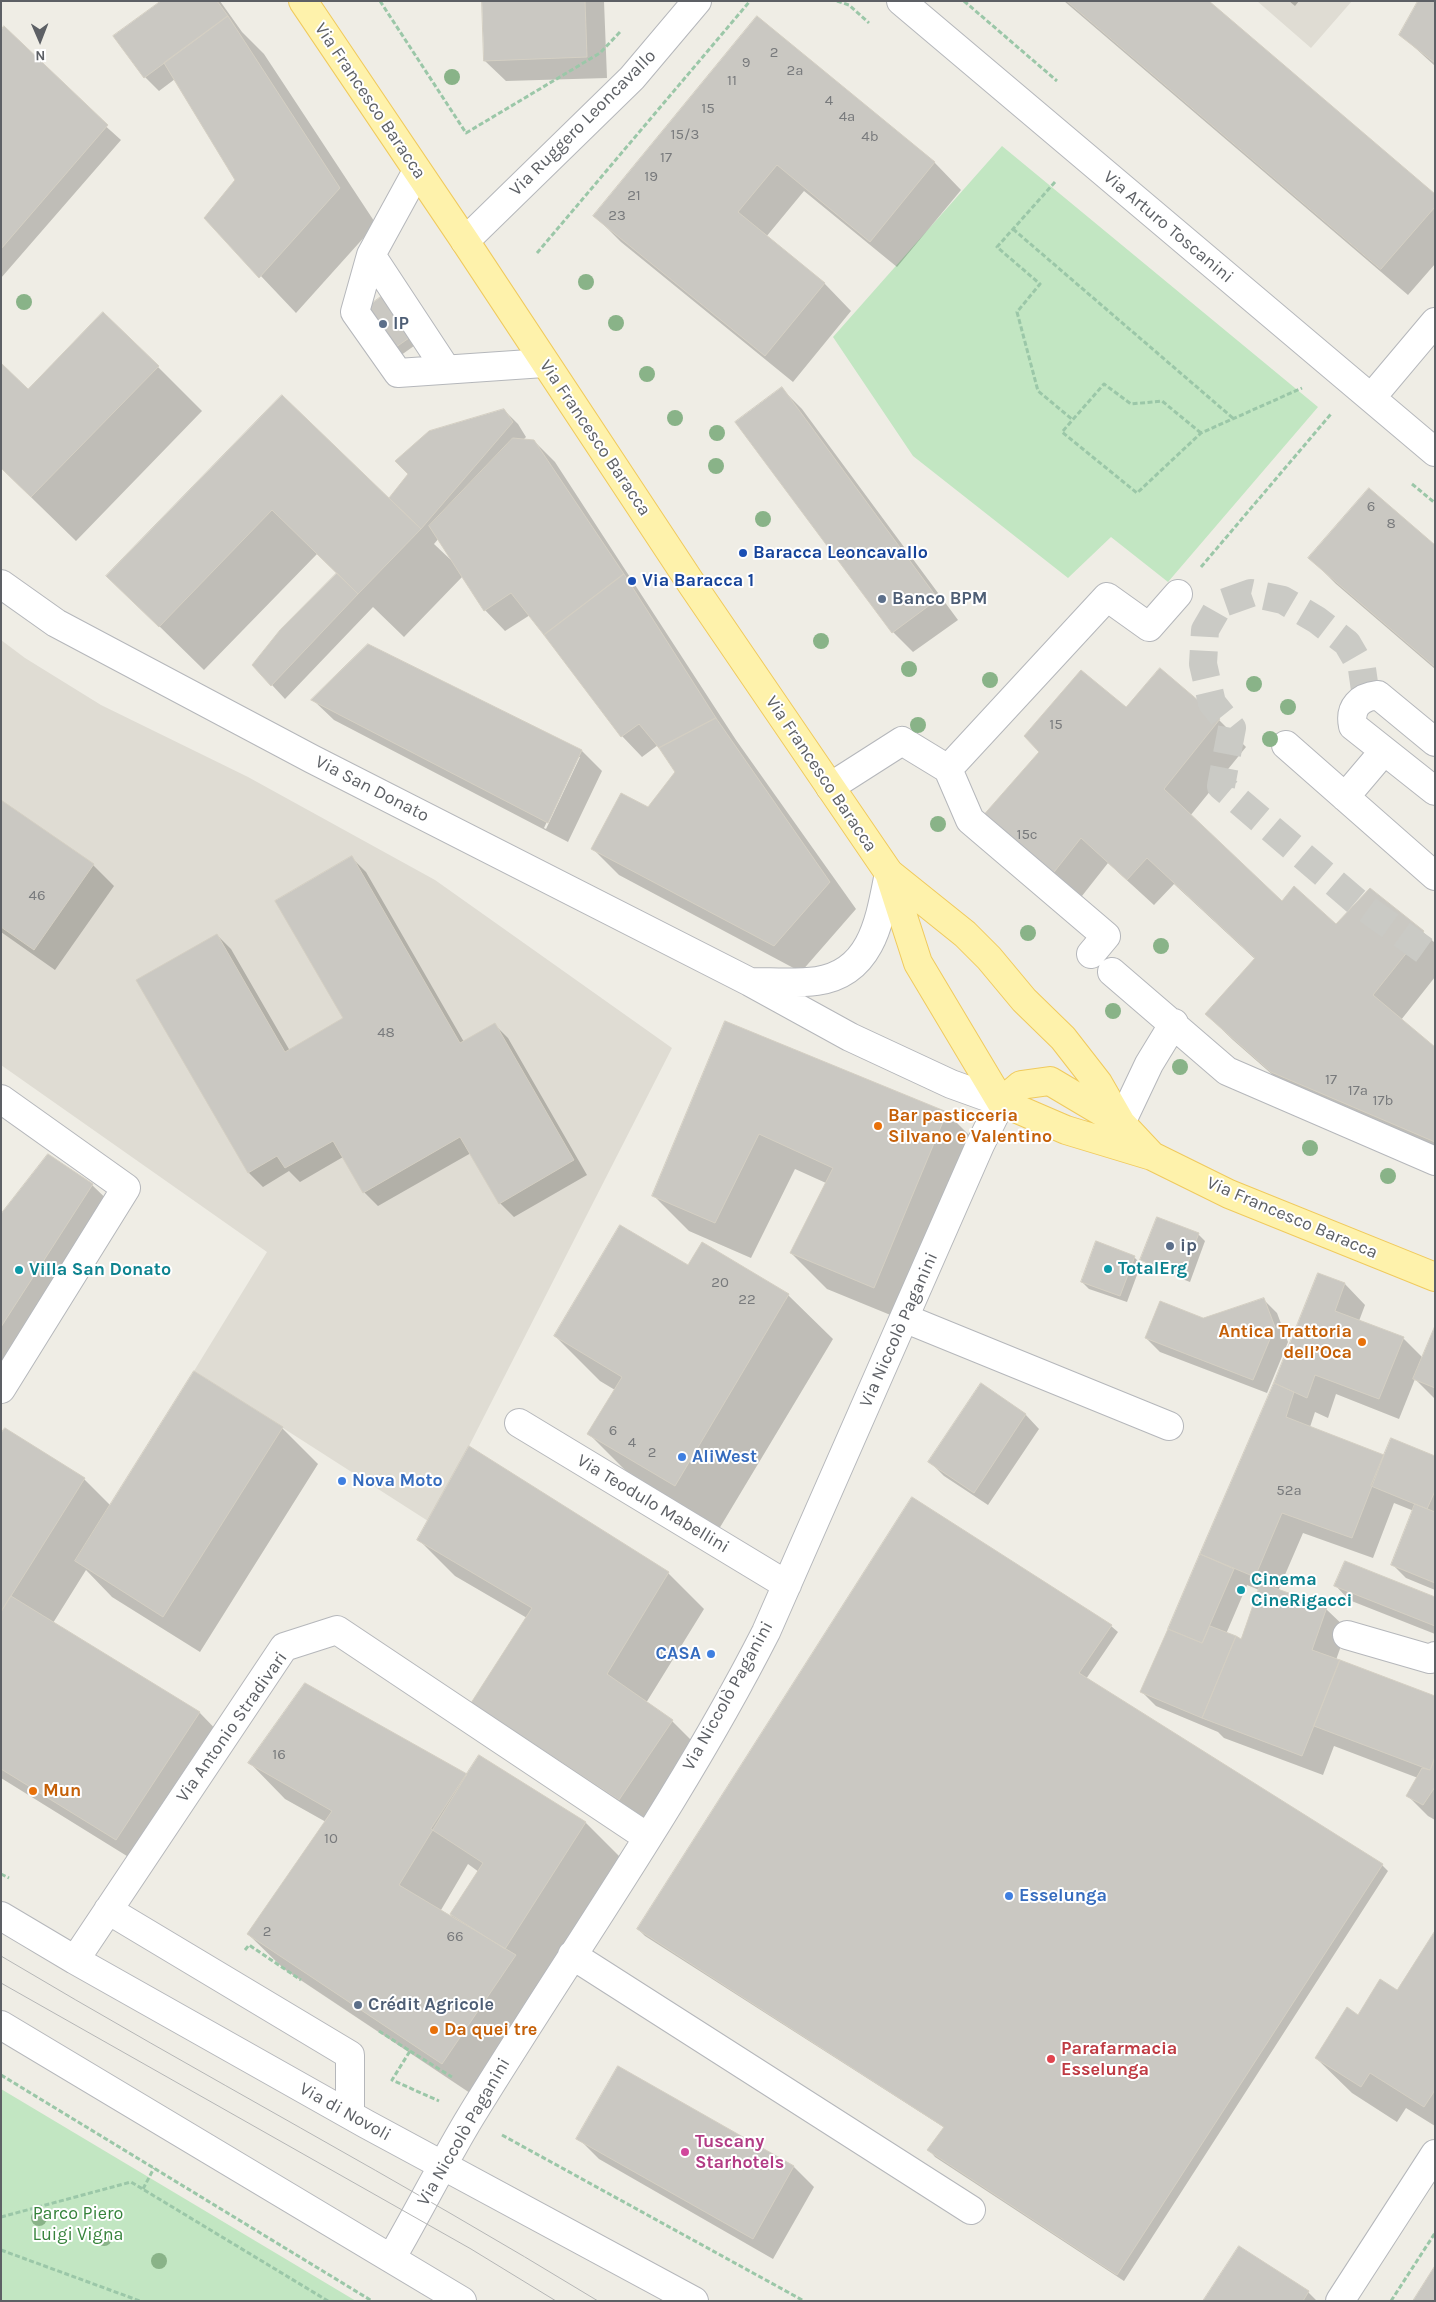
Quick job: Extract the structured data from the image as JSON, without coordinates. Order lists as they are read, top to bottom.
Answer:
{
  "streets": {
    "main road": ["Via Francesco Baracca"],
    "street": [
      "Via Ruggero Leoncavallo",
      "Via Arturo Toscanini",
      "Via San Donato",
      "Via Niccolò Paganini",
      "Via Teodulo Mabellini",
      "Via Antonio Stradivari",
      "Via di Novoli"
    ]
  },
  "crossings": [
    ["Via Francesco Baracca", "Via Ruggero Leoncavallo"],
    ["Via Francesco Baracca", "Via San Donato"],
    ["Via Francesco Baracca", "Via Niccolò Paganini"],
    ["Via Niccolò Paganini", "Via Teodulo Mabellini"],
    ["Via Niccolò Paganini", "Via Antonio Stradivari"],
    ["Via Niccolò Paganini", "Via di Novoli"],
    ["Via Antonio Stradivari", "Via di Novoli"]
  ],
  "parks": ["Parco Piero Luigi Vigna"],
  "places": [
    "IP",
    "Baracca Leoncavallo",
    "Via Baracca 1",
    "Banco BPM",
    "Bar pasticceria Silvano e Valentino",
    "ip",
    "TotalErg",
    "Villa San Donato",
    "Antica Trattoria dell’Oca",
    "AliWest",
    "Nova Moto",
    "Cinema CineRigacci",
    "CASA",
    "Mun",
    "Esselunga",
    "Crédit Agricole",
    "Da quei tre",
    "Parafarmacia Esselunga",
    "Tuscany Starhotels"
  ],
  "house_numbers": [
    "2",
    "9",
    "2a",
    "11",
    "4",
    "15",
    "4a",
    "15/3",
    "4b",
    "17",
    "19",
    "21",
    "23",
    "6",
    "8",
    "15",
    "15c",
    "46",
    "48",
    "17",
    "17a",
    "17b",
    "20",
    "22",
    "6",
    "4",
    "2",
    "52a",
    "16",
    "10",
    "2",
    "66"
  ],
  "north": "bottom"
}
